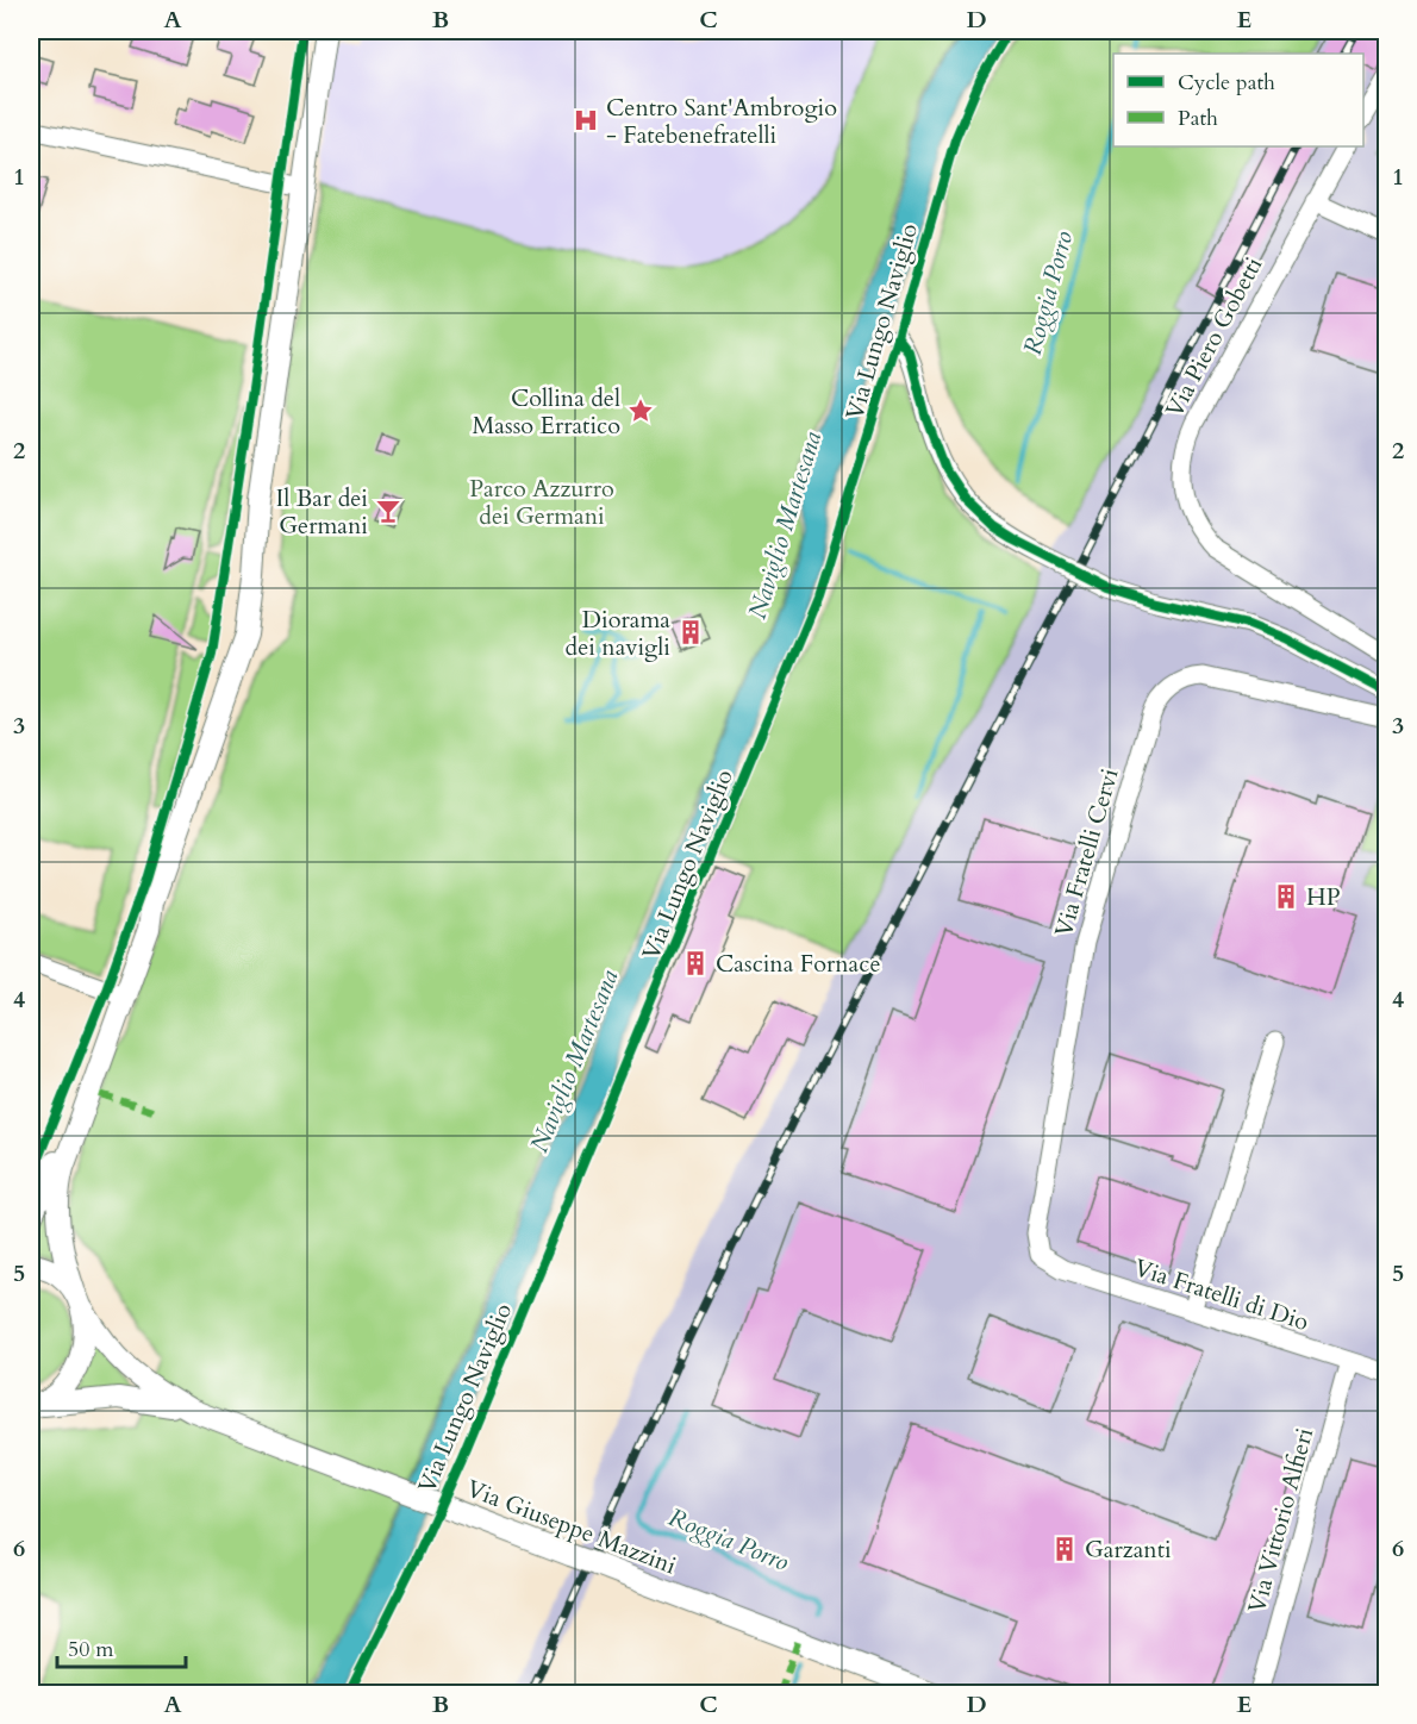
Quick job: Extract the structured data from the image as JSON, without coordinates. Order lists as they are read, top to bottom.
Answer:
{
  "streets": {
    "street": [
      "Via Piero Gobetti",
      "Via Fratelli Cervi",
      "Via Fratelli di Dio",
      "Via Vittorio Alfieri",
      "Via Giuseppe Mazzini"
    ],
    "cycle path": ["Via Lungo Naviglio"]
  },
  "crossings": [
    ["Via Fratelli Cervi", "Via Fratelli di Dio"],
    ["Via Fratelli di Dio", "Via Vittorio Alfieri"]
  ],
  "water": ["Roggia Porro", "Naviglio Martesana"],
  "parks": ["Parco Azzurro dei Germani"],
  "places": {
    "hospital": ["Centro Sant'Ambrogio - Fatebenefratelli"],
    "place": ["Collina del Masso Erratico"],
    "bar": ["Il Bar dei Germani"],
    "building": [
      "Diorama dei navigli",
      "HP",
      "Cascina Fornace",
      "Garzanti"
    ]
  },
  "legend": ["Cycle path", "Path"],
  "scale_bar": "50 m",
  "grid": {
    "columns": [
      "A",
      "B",
      "C",
      "D",
      "E"
    ],
    "rows": [
      "1",
      "2",
      "3",
      "4",
      "5",
      "6"
    ]
  }
}
